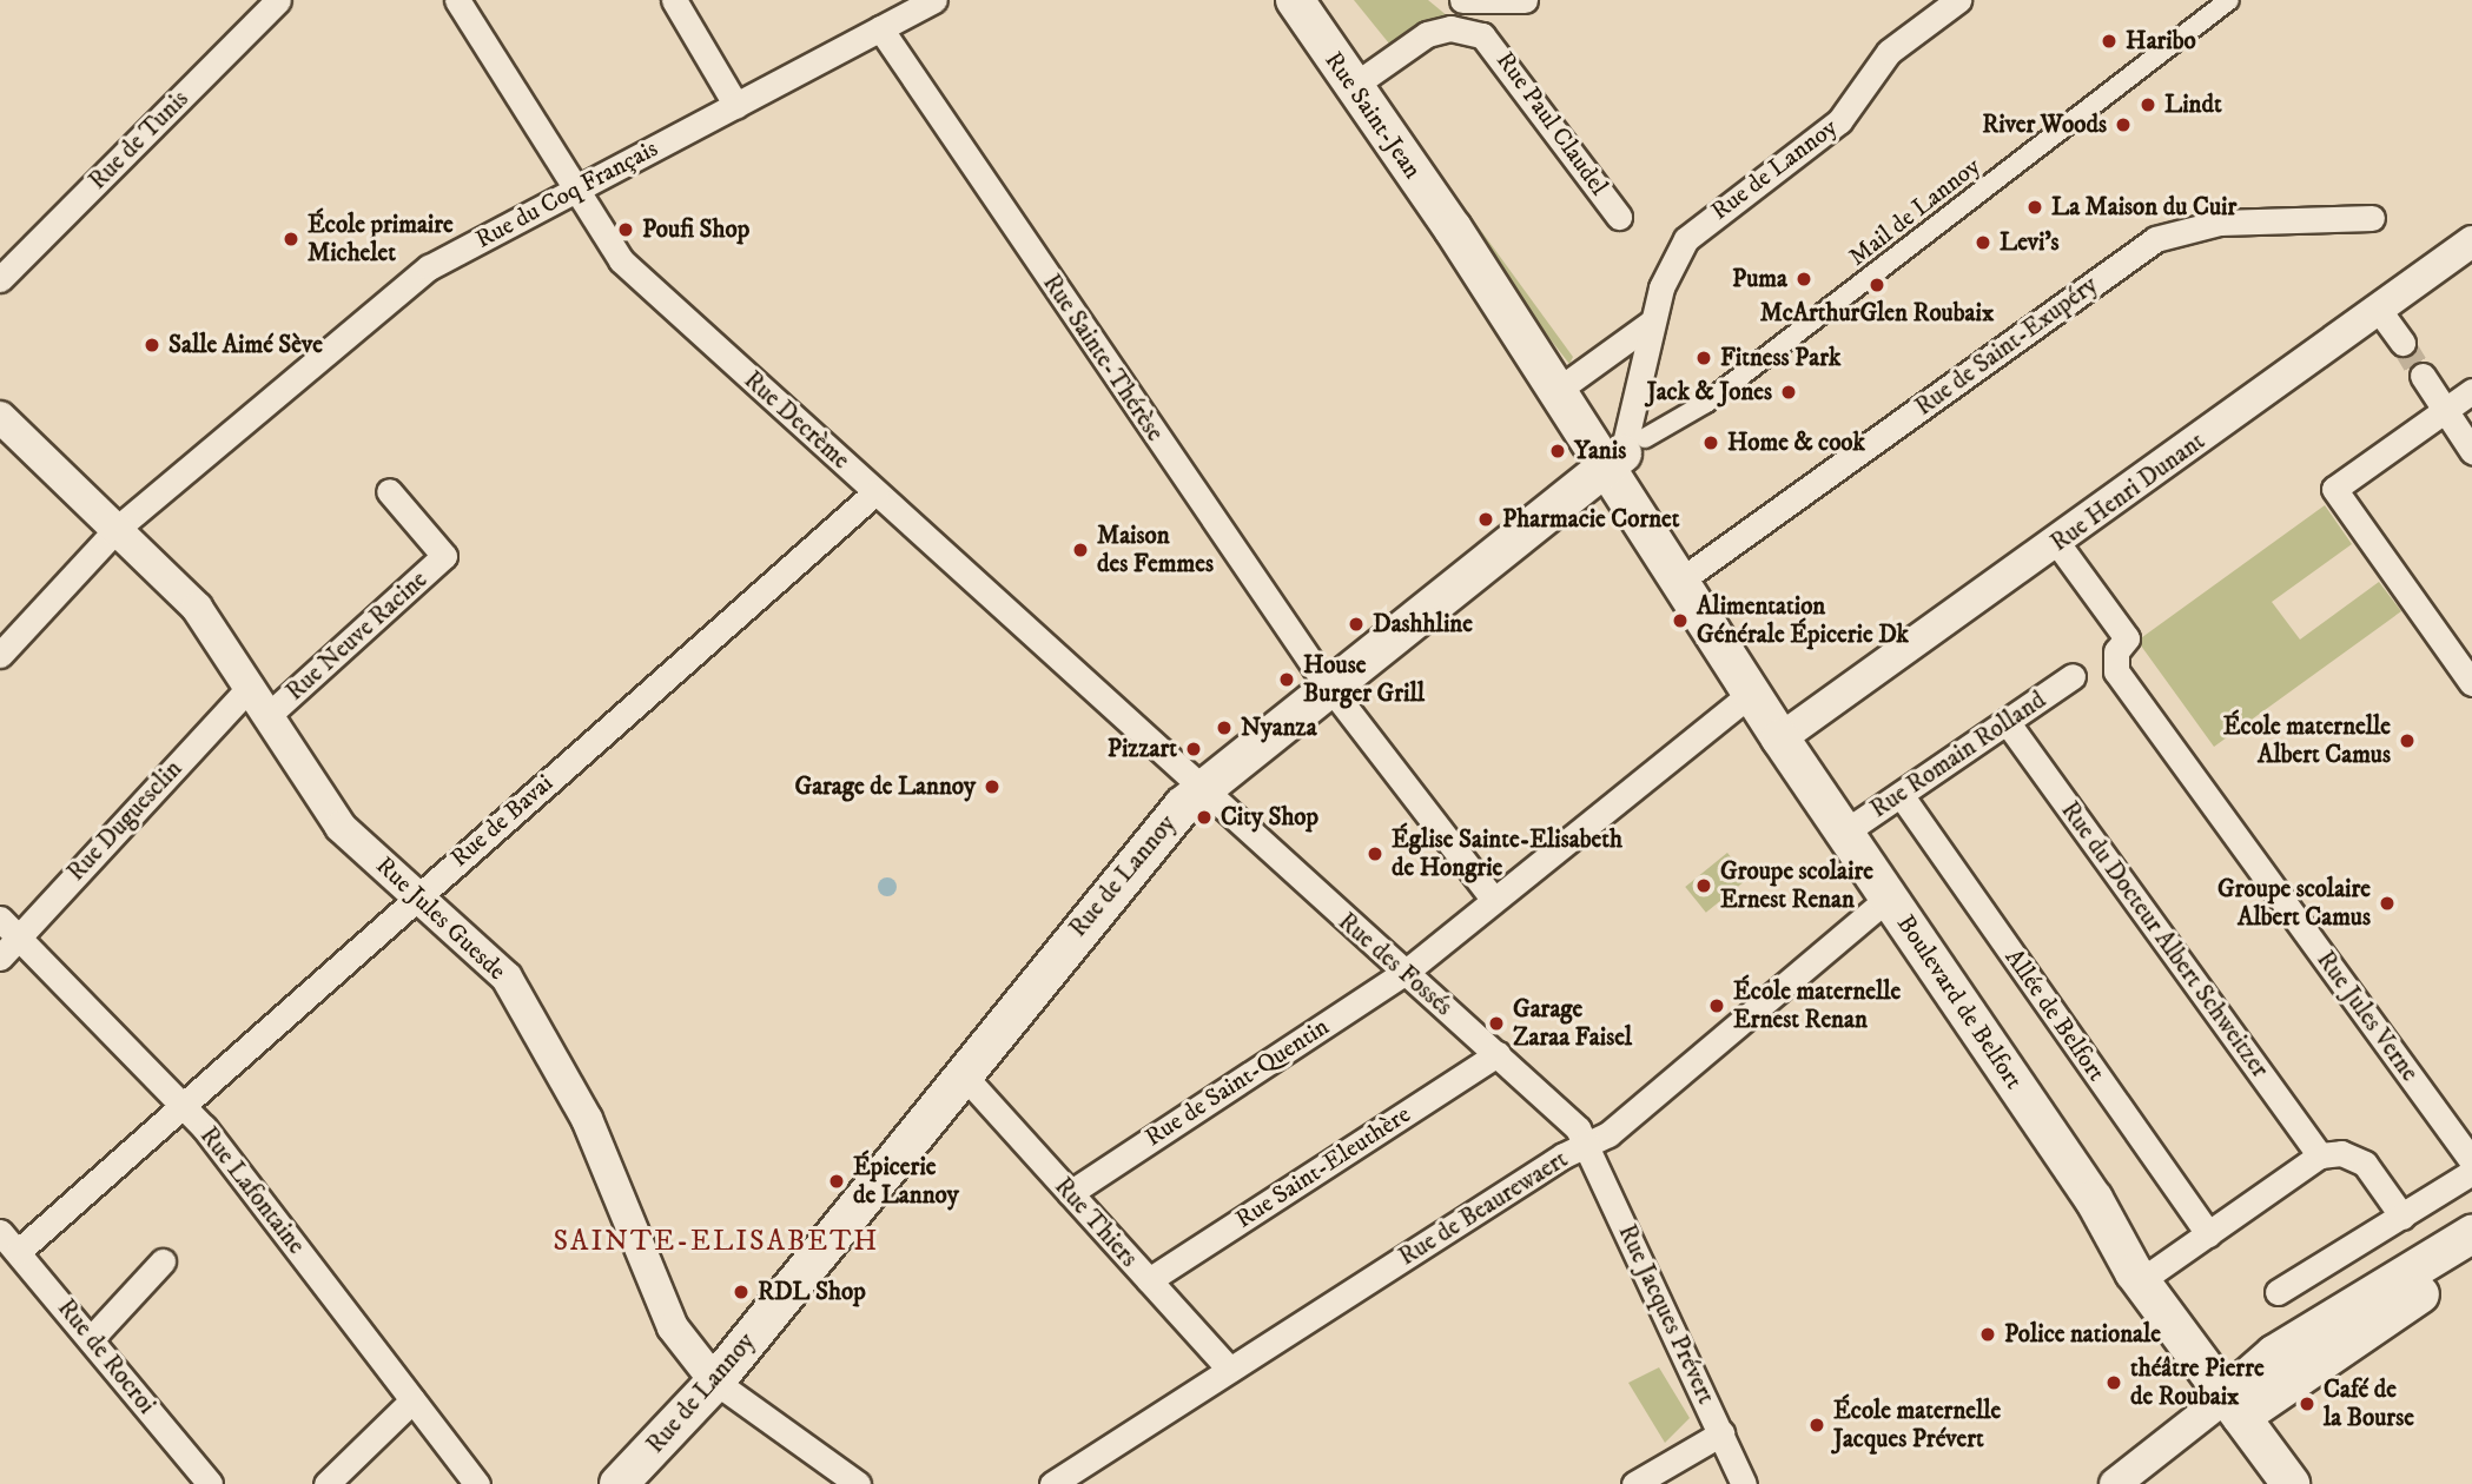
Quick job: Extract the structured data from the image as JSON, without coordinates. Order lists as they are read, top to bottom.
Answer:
{
  "streets": {
    "main road": ["Rue Saint-Jean", "Rue de Lannoy", "Boulevard de Belfort"],
    "street": [
      "Rue Paul Claudel",
      "Rue de Tunis",
      "Rue du Coq Français",
      "Mail de Lannoy",
      "Rue de Saint-Exupéry",
      "Rue Sainte-Thérèse",
      "Rue Decrème",
      "Rue Henri Dunant",
      "Rue Neuve Racine",
      "Rue Romain Rolland",
      "Rue Duguesclin",
      "Rue de Bavai",
      "Rue Jules Guesde",
      "Rue du Docteur Albert Schweitzer",
      "Rue des Fossés",
      "Allée de Belfort",
      "Rue Jules Verne",
      "Rue de Saint-Quentin",
      "Rue Saint-Eleuthère",
      "Rue Lafontaine",
      "Rue de Beaurewaert",
      "Rue Thiers",
      "Rue Jacques Prévert",
      "Rue de Rocroi"
    ]
  },
  "crossings": [
    ["Rue Saint-Jean", "Rue Paul Claudel"],
    ["Rue Saint-Jean", "Rue de Lannoy"],
    ["Rue Saint-Jean", "Mail de Lannoy"],
    ["Rue Saint-Jean", "Boulevard de Belfort"],
    ["Rue de Lannoy", "Mail de Lannoy"],
    ["Rue de Lannoy", "Rue Sainte-Thérèse"],
    ["Rue de Lannoy", "Rue Decrème"],
    ["Rue de Lannoy", "Rue Jules Guesde"],
    ["Rue de Lannoy", "Rue des Fossés"],
    ["Rue de Lannoy", "Boulevard de Belfort"],
    ["Rue de Lannoy", "Rue Thiers"],
    ["Rue du Coq Français", "Rue Sainte-Thérèse"],
    ["Rue du Coq Français", "Rue Decrème"],
    ["Rue du Coq Français", "Rue Jules Guesde"],
    ["Mail de Lannoy", "Boulevard de Belfort"],
    ["Rue de Saint-Exupéry", "Boulevard de Belfort"],
    ["Rue Sainte-Thérèse", "Rue de Saint-Quentin"],
    ["Rue Decrème", "Rue de Bavai"],
    ["Rue Decrème", "Rue des Fossés"],
    ["Rue Henri Dunant", "Boulevard de Belfort"],
    ["Rue Henri Dunant", "Rue Jules Verne"],
    ["Rue Neuve Racine", "Rue Jules Guesde"],
    ["Rue Romain Rolland", "Rue du Docteur Albert Schweitzer"],
    ["Rue Romain Rolland", "Boulevard de Belfort"],
    ["Rue Romain Rolland", "Allée de Belfort"],
    ["Rue Duguesclin", "Rue Jules Guesde"],
    ["Rue Duguesclin", "Rue Lafontaine"],
    ["Rue de Bavai", "Rue Jules Guesde"],
    ["Rue de Bavai", "Rue Lafontaine"],
    ["Rue de Bavai", "Rue de Rocroi"],
    ["Rue des Fossés", "Rue de Saint-Quentin"],
    ["Rue des Fossés", "Rue Saint-Eleuthère"],
    ["Rue des Fossés", "Rue de Beaurewaert"],
    ["Rue des Fossés", "Rue Jacques Prévert"],
    ["Boulevard de Belfort", "Rue de Saint-Quentin"],
    ["Boulevard de Belfort", "Rue de Beaurewaert"],
    ["Rue de Saint-Quentin", "Rue Thiers"],
    ["Rue Saint-Eleuthère", "Rue Thiers"],
    ["Rue de Beaurewaert", "Rue Thiers"],
    ["Rue de Beaurewaert", "Rue Jacques Prévert"]
  ],
  "districts": ["SAINTE-ELISABETH"],
  "places": [
    "Haribo",
    "Lindt",
    "River Woods",
    "La Maison du Cuir",
    "Poufi Shop",
    "École primaire Michelet",
    "Levi's",
    "Puma",
    "McArthurGlen Roubaix",
    "Salle Aimé Sève",
    "Fitness Park",
    "Jack & Jones",
    "Home & cook",
    "Yanis",
    "Pharmacie Cornet",
    "Maison des Femmes",
    "Alimentation Générale Épicerie Dk",
    "Dashhline",
    "House Burger Grill",
    "Nyanza",
    "École maternelle Albert Camus",
    "Pizzart",
    "Garage de Lannoy",
    "City Shop",
    "Église Sainte-Elisabeth de Hongrie",
    "Groupe scolaire Ernest Renan",
    "Groupe scolaire Albert Camus",
    "École maternelle Ernest Renan",
    "Garage Zaraa Faisel",
    "Épicerie de Lannoy",
    "RDL Shop",
    "Police nationale",
    "théâtre Pierre de Roubaix",
    "Café de la Bourse",
    "École maternelle Jacques Prévert"
  ]
}
